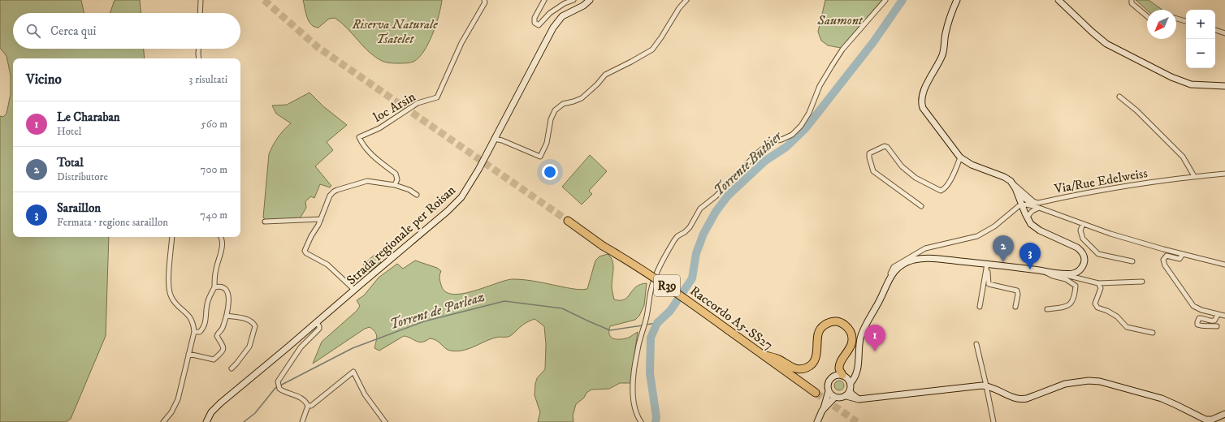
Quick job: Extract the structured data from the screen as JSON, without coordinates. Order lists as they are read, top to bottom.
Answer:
{
  "streets": {
    "highway": ["R39", "Raccordo A5-SS27"],
    "main road": ["Strada regionale per Roisan"],
    "street": ["loc Arsin", "Via/Rue Edelweiss"]
  },
  "water": ["Torrente Buthier", "Torrent de Parleaz"],
  "parks": ["Saumont", "Riserva Naturale Tsatelet"],
  "north": "bottom left",
  "page": {
    "map_buttons": ["+", "−"],
    "search": "Cerca qui",
    "heading": ["Vicino", "3 risultati"],
    "list": [
      {
        "mark": "1",
        "name": "Le Charaban",
        "note": "Hotel",
        "value": "560 m"
      },
      {
        "mark": "2",
        "name": "Total",
        "note": "Distributore",
        "value": "700 m"
      },
      {
        "mark": "3",
        "name": "Saraillon",
        "note": "Fermata · regione saraillon",
        "value": "740 m"
      }
    ],
    "pins": ["2", "3", "1"]
  }
}
